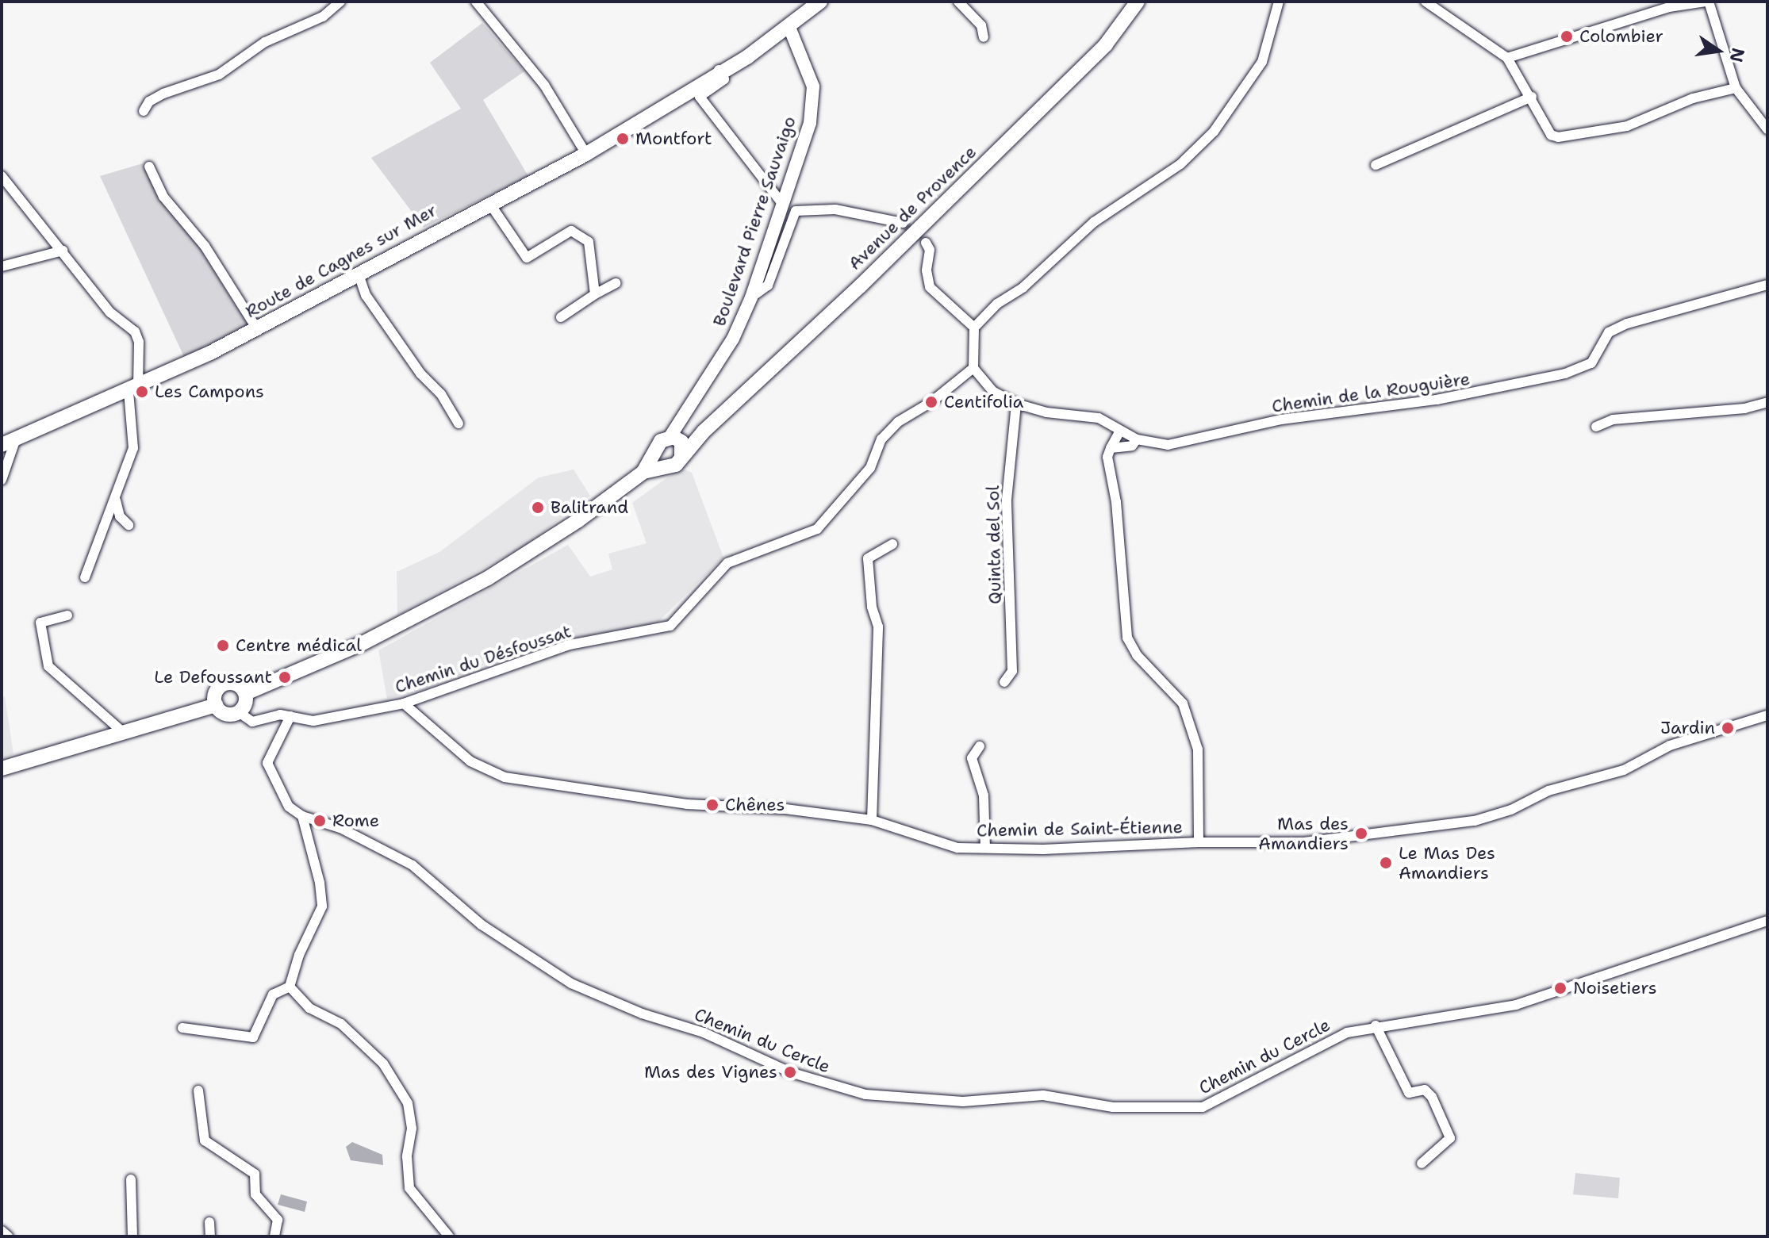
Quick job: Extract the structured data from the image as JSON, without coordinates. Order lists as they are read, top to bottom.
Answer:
{
  "streets": {
    "main road": ["Avenue de Provence", "Route de Cagnes sur Mer"],
    "street": [
      "Boulevard Pierre Sauvaigo",
      "Chemin de la Rouguière",
      "Quinta del Sol",
      "Chemin du Désfoussat",
      "Chemin de Saint-Étienne",
      "Chemin du Cercle"
    ]
  },
  "crossings": [
    ["Avenue de Provence", "Boulevard Pierre Sauvaigo"],
    ["Boulevard Pierre Sauvaigo", "Route de Cagnes sur Mer"],
    ["Chemin de la Rouguière", "Quinta del Sol"],
    ["Chemin de la Rouguière", "Chemin du Désfoussat"],
    ["Chemin du Désfoussat", "Chemin de Saint-Étienne"]
  ],
  "places": [
    "Colombier",
    "Montfort",
    "Les Campons",
    "Centifolia",
    "Balitrand",
    "Centre médical",
    "Le Defoussant",
    "Jardin",
    "Chênes",
    "Rome",
    "Mas des Amandiers",
    "Le Mas Des Amandiers",
    "Noisetiers",
    "Mas des Vignes"
  ],
  "north": "right"
}
